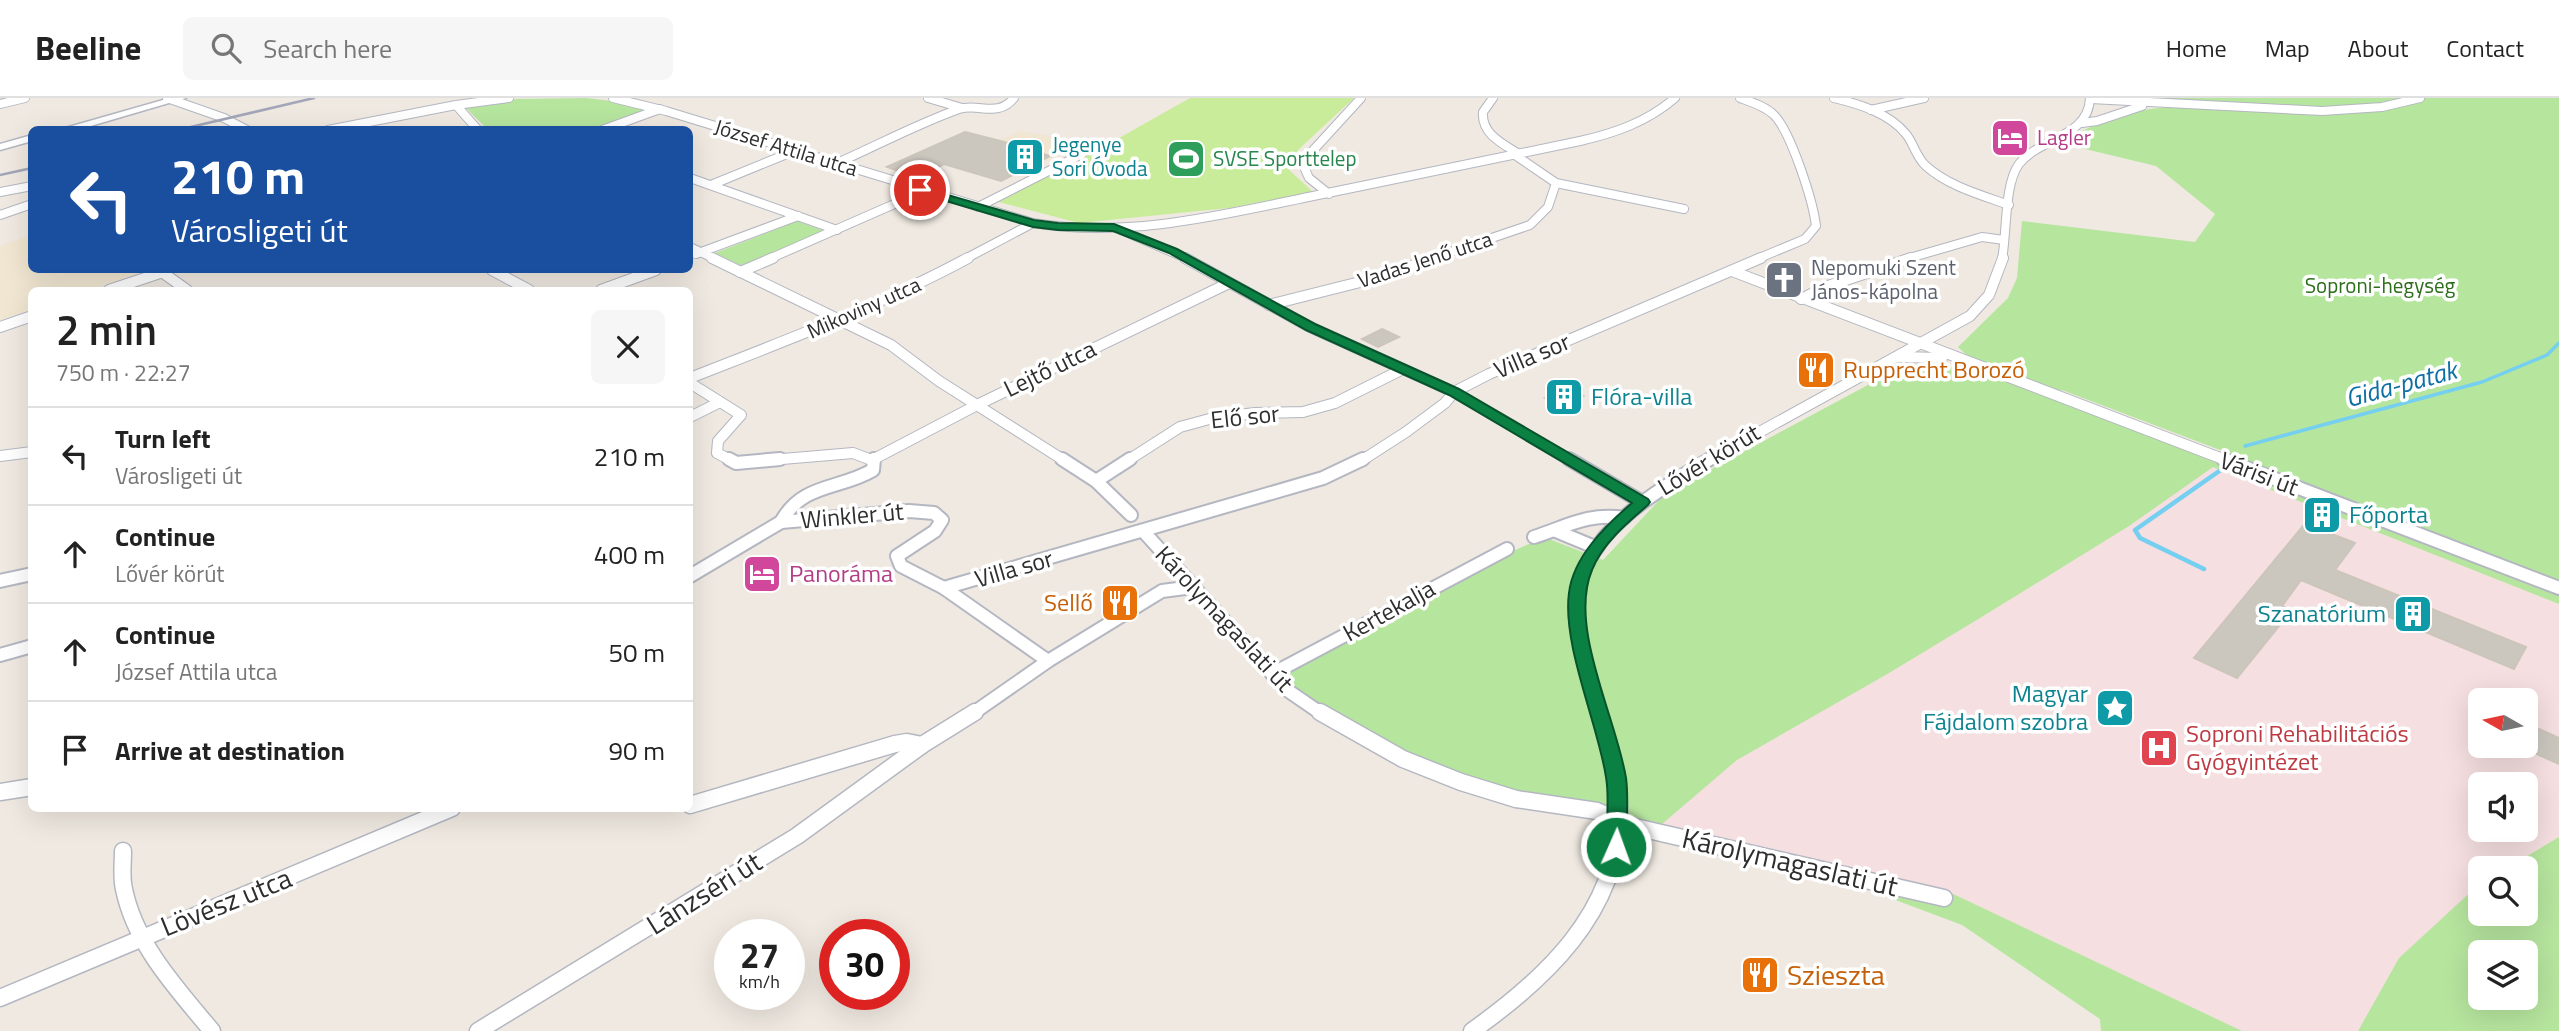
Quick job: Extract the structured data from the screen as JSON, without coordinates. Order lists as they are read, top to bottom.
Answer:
{
  "streets": {
    "street": [
      "József Attila utca",
      "Vadas Jenő utca",
      "Mikoviny utca",
      "Villa sor",
      "Lejtő utca",
      "Elő sor",
      "Lővér körút",
      "Várisi út",
      "Winkler út",
      "Kertekalja",
      "Károlymagaslati út",
      "Lánzséri út",
      "Lövész utca"
    ]
  },
  "crossings": [
    ["József Attila utca", "Mikoviny utca"],
    ["Villa sor", "Várisi út"],
    ["Villa sor", "Winkler út"],
    ["Villa sor", "Károlymagaslati út"],
    ["Lejtő utca", "Winkler út"],
    ["Lővér körút", "Várisi út"],
    ["Lővér körút", "Károlymagaslati út"],
    ["Winkler út", "Lánzséri út"],
    ["Kertekalja", "Károlymagaslati út"],
    ["Károlymagaslati út", "Lánzséri út"]
  ],
  "water": ["Gida-patak"],
  "parks": ["Soproni-hegység"],
  "places": {
    "hotel": ["Lagler", "Panoráma"],
    "building": [
      "Jegenye Sori Óvoda",
      "Flóra-villa",
      "Főporta",
      "Szanatórium"
    ],
    "sports": ["SVSE Sporttelep"],
    "church": ["Nepomuki Szent János-kápolna"],
    "restaurant": ["Rupprecht Borozó", "Sellő", "Szieszta"],
    "place": ["Magyar Fájdalom szobra"],
    "hospital": ["Soproni Rehabilitációs Gyógyintézet"]
  },
  "north": "left",
  "page": {
    "header": "Beeline",
    "search": "Search here",
    "nav": [
      "Home",
      "Map",
      "About",
      "Contact"
    ],
    "turn": ["210 m", "Városligeti út"],
    "heading": ["2 min", "750 m · 22:27"],
    "list": [
      {
        "name": "Turn left",
        "note": "Városligeti út",
        "value": "210 m"
      },
      {
        "name": "Continue",
        "note": "Lővér körút",
        "value": "400 m"
      },
      {
        "name": "Continue",
        "note": "József Attila utca",
        "value": "50 m"
      },
      {
        "name": "Arrive at destination",
        "value": "90 m"
      }
    ],
    "speed": "27 km/h",
    "limit": "30"
  }
}
